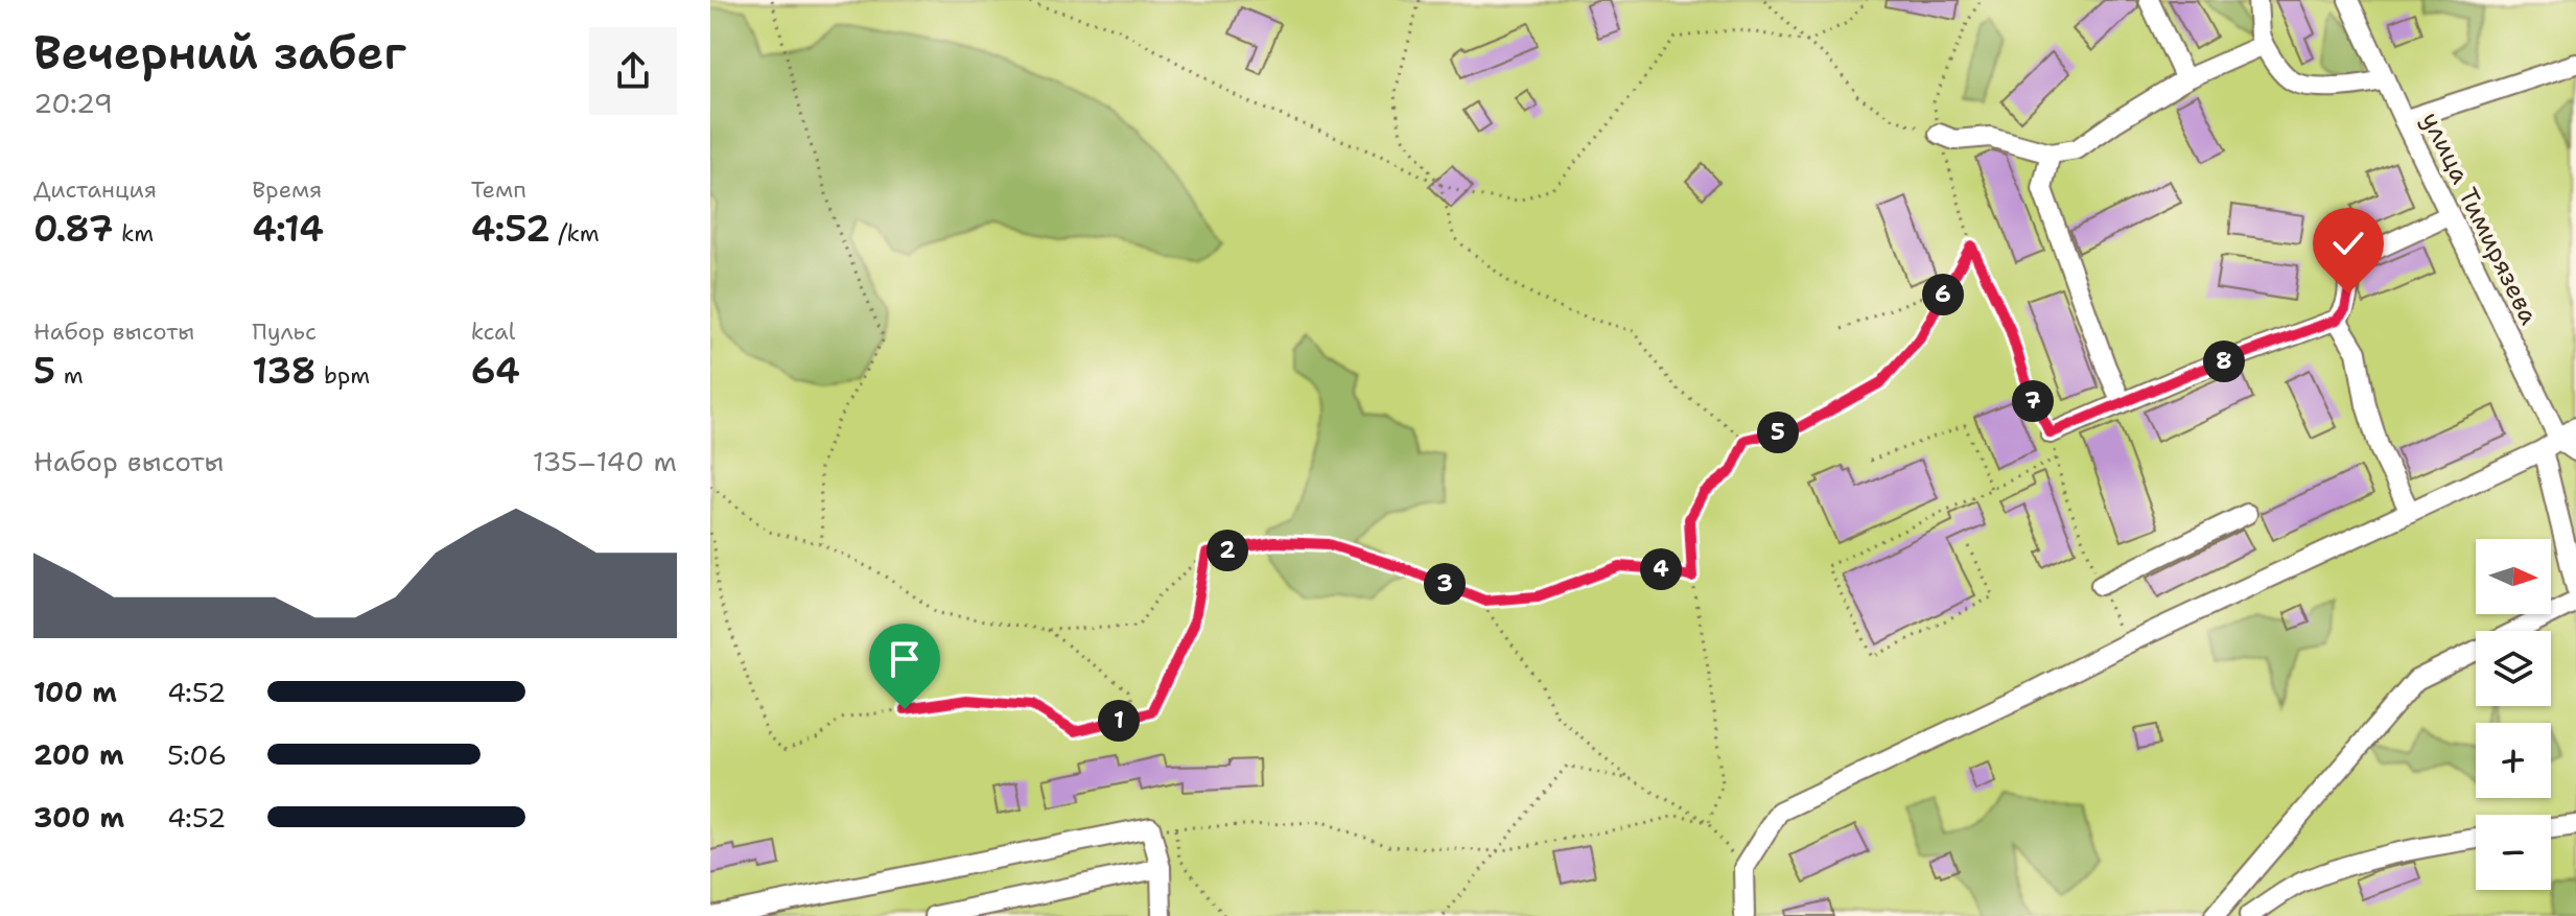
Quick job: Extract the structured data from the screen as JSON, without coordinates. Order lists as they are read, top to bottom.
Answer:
{
  "streets": {
    "street": ["улица Тимирязева"]
  },
  "north": "right",
  "page": {
    "heading": ["Вечерний забег", "20:29"],
    "stats": [
      ["Дистанция", "0.87 km"],
      ["Время", "4:14"],
      ["Темп", "4:52 /km"],
      ["Набор высоты", "5 m"],
      ["Пульс", "138 bpm"],
      ["kcal", "64"]
    ],
    "pins": [
      "6",
      "8",
      "7",
      "5",
      "2",
      "4",
      "3",
      "1"
    ],
    "chart": ["Набор высоты", "135–140 m"],
    "map_buttons": ["+", "−"],
    "list": [
      {
        "name": "100 m",
        "note": "4:52"
      },
      {
        "name": "200 m",
        "note": "5:06"
      },
      {
        "name": "300 m",
        "note": "4:52"
      }
    ]
  }
}
